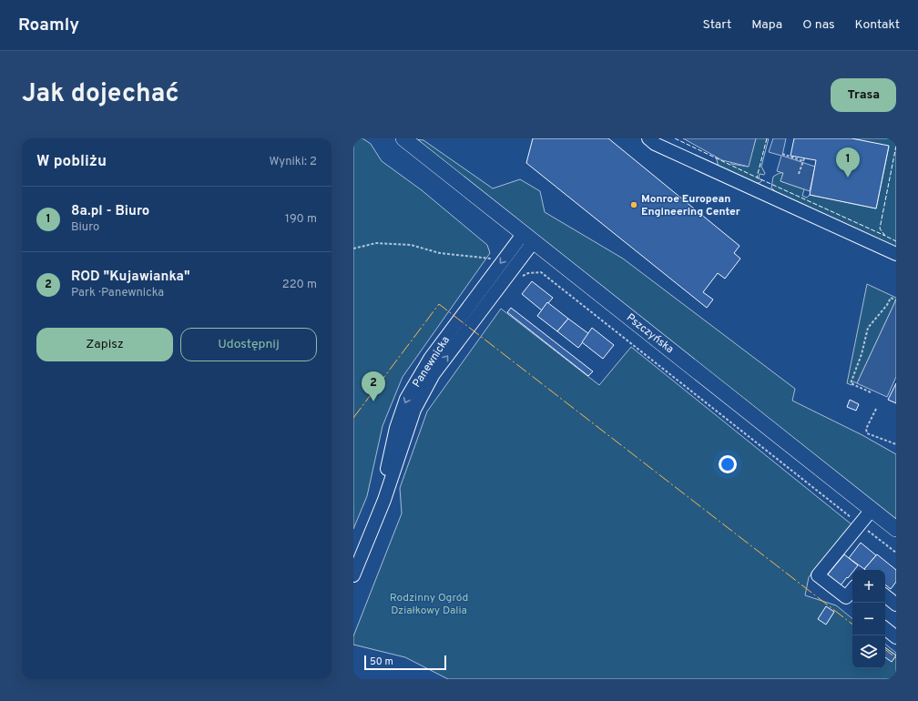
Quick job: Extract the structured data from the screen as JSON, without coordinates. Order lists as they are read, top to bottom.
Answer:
{
  "streets": {
    "main road": ["Pszczyńska"],
    "street": ["Panewnicka"]
  },
  "crossings": [
    ["Pszczyńska", "Panewnicka"]
  ],
  "parks": ["Rodzinny Ogród Działkowy Dalia"],
  "places": ["Monroe European Engineering Center"],
  "scale_bar": "50 m",
  "page": {
    "header": "Roamly",
    "nav": [
      "Start",
      "Mapa",
      "O nas",
      "Kontakt"
    ],
    "title": "Jak dojechać",
    "buttons": [
      "Trasa",
      ["Zapisz", "Udostępnij"]
    ],
    "heading": ["W pobliżu", "Wyniki: 2"],
    "pins": ["1", "2"],
    "list": [
      {
        "mark": "1",
        "name": "8a.pl - Biuro",
        "note": "Biuro",
        "value": "190 m"
      },
      {
        "mark": "2",
        "name": "ROD \"Kujawianka\"",
        "note": "Park · Panewnicka",
        "value": "220 m"
      }
    ],
    "map_buttons": ["+", "−"],
    "scale": "50 m"
  }
}
